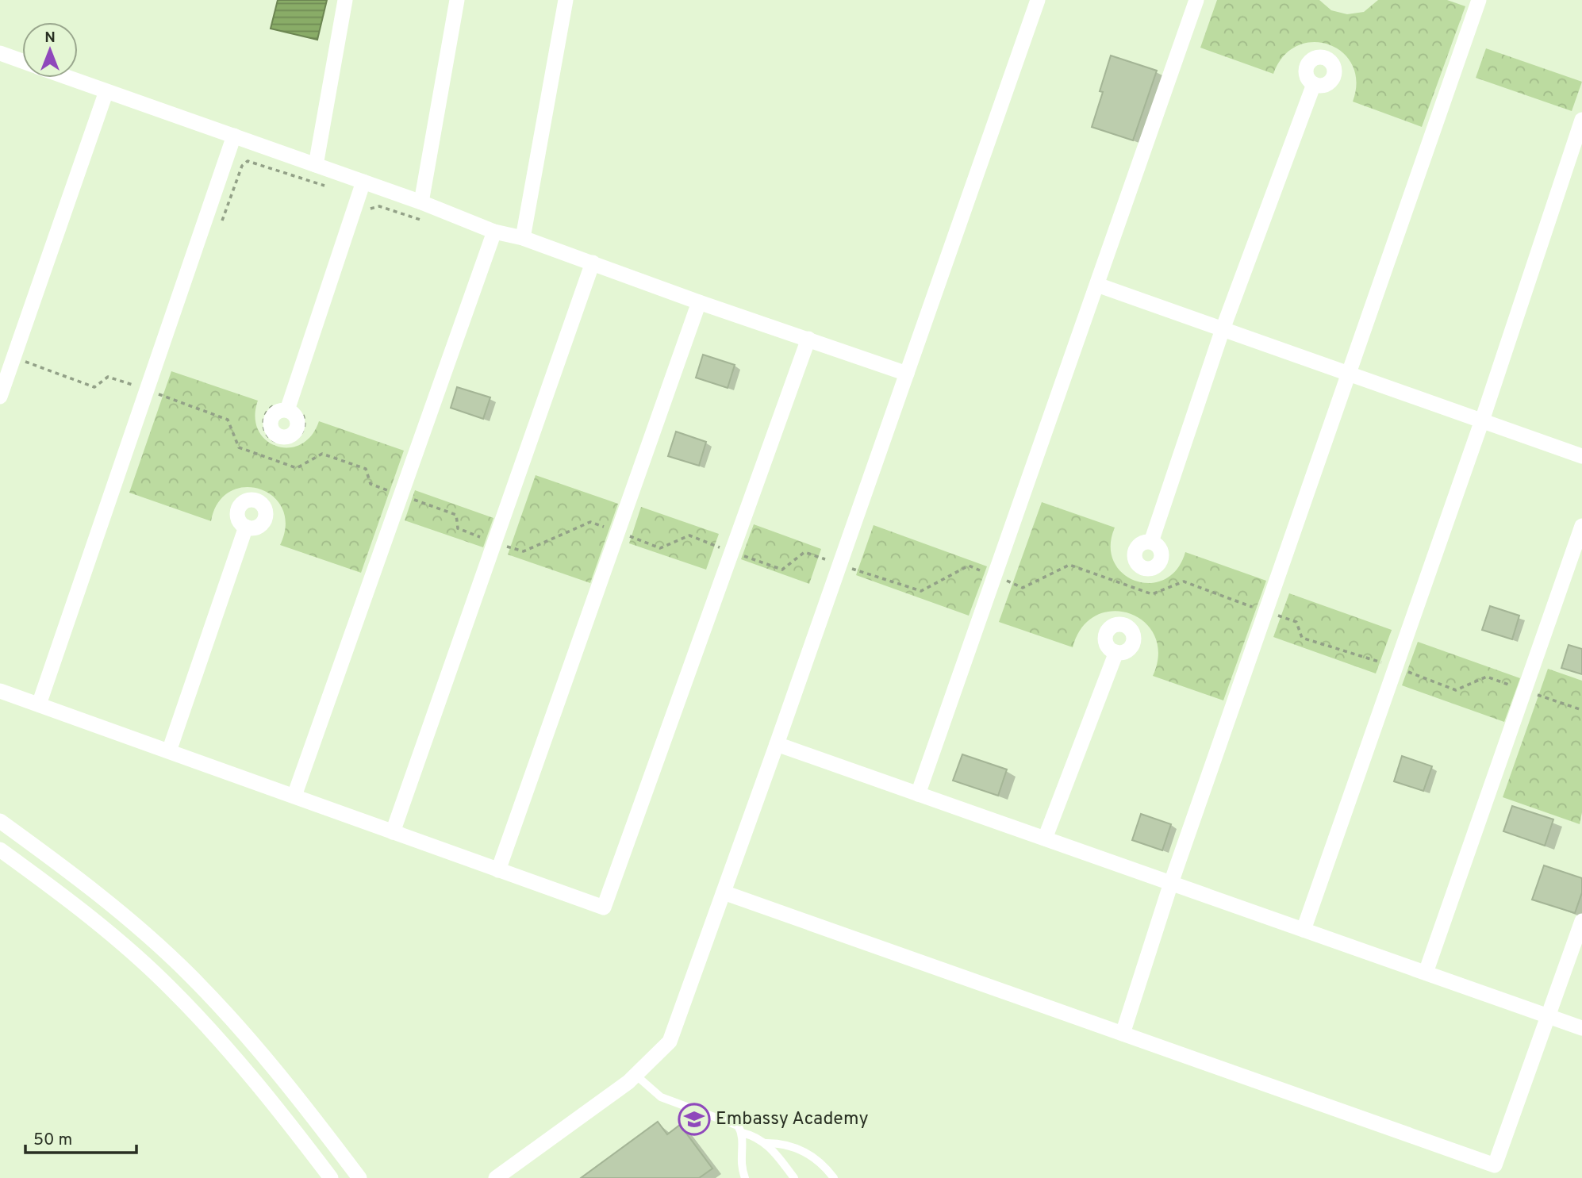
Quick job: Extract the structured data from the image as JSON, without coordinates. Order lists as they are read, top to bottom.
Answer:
{
  "places": {
    "school or university": ["Embassy Academy"]
  },
  "scale_bar": "50 m",
  "north": "top"
}
